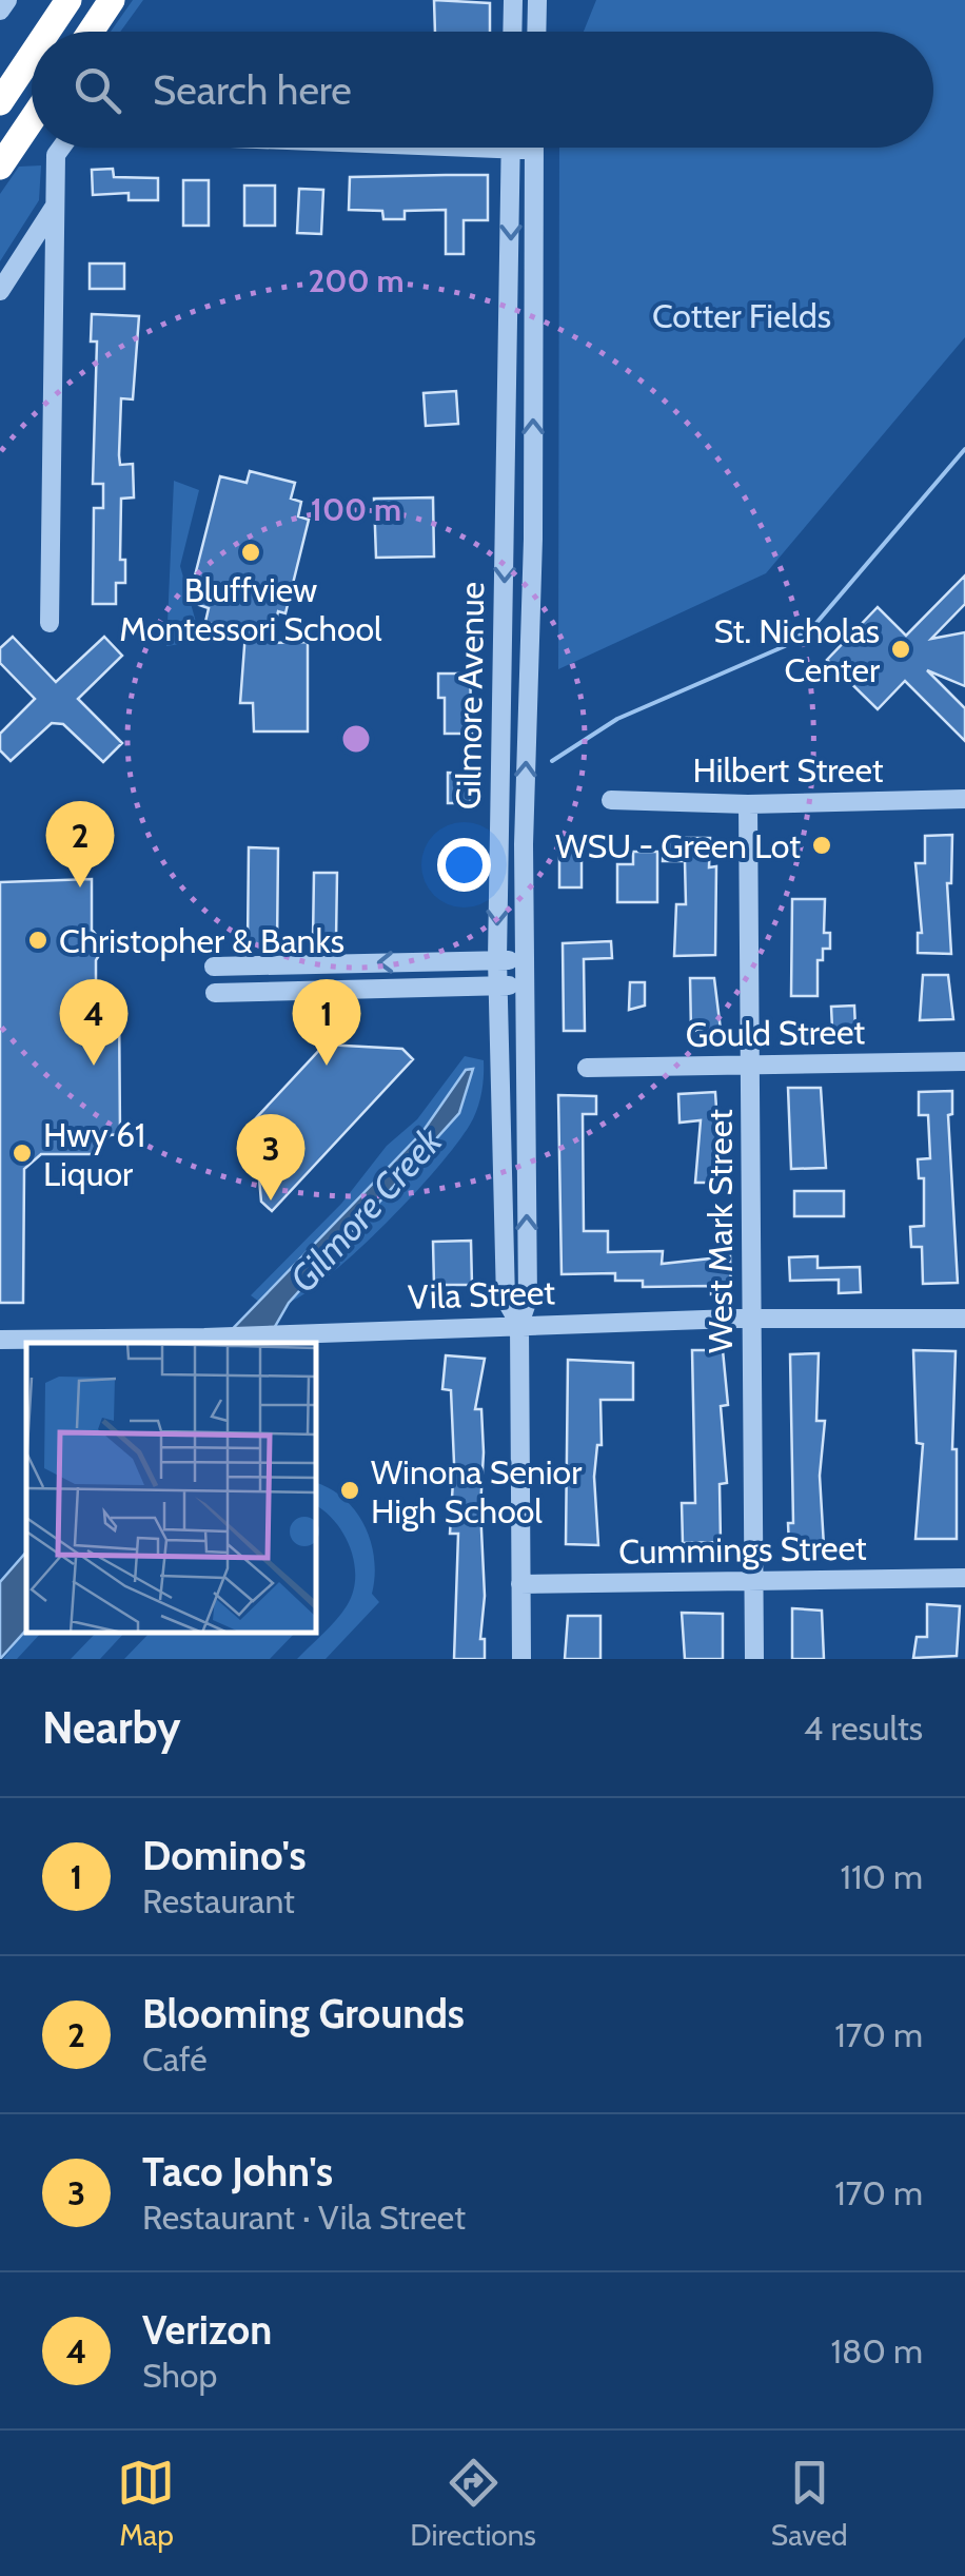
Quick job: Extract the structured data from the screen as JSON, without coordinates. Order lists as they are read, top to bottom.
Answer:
{
  "streets": {
    "street": [
      "Gilmore Avenue",
      "Hilbert Street",
      "Gould Street",
      "West Mark Street",
      "Vila Street",
      "Cummings Street"
    ]
  },
  "crossings": [
    ["Gilmore Avenue", "Vila Street"],
    ["Gilmore Avenue", "Cummings Street"],
    ["Hilbert Street", "West Mark Street"],
    ["Gould Street", "West Mark Street"],
    ["West Mark Street", "Vila Street"],
    ["West Mark Street", "Cummings Street"]
  ],
  "water": ["Gilmore Creek"],
  "parks": ["Cotter Fields"],
  "places": [
    "Bluffview Montessori School",
    "St. Nicholas Center",
    "WSU - Green Lot",
    "Christopher & Banks",
    "Hwy 61 Liquor",
    "Winona Senior High School"
  ],
  "page": {
    "search": "Search here",
    "pins": [
      "2",
      "1",
      "4",
      "3"
    ],
    "heading": ["Nearby", "4 results"],
    "list": [
      {
        "mark": "1",
        "name": "Domino's",
        "note": "Restaurant",
        "value": "110 m"
      },
      {
        "mark": "2",
        "name": "Blooming Grounds",
        "note": "Café",
        "value": "170 m"
      },
      {
        "mark": "3",
        "name": "Taco John's",
        "note": "Restaurant · Vila Street",
        "value": "170 m"
      },
      {
        "mark": "4",
        "name": "Verizon",
        "note": "Shop",
        "value": "180 m"
      }
    ],
    "nav": ["Map", "Directions", "Saved"]
  },
  "rings": ["200 m", "100 m"]
}
